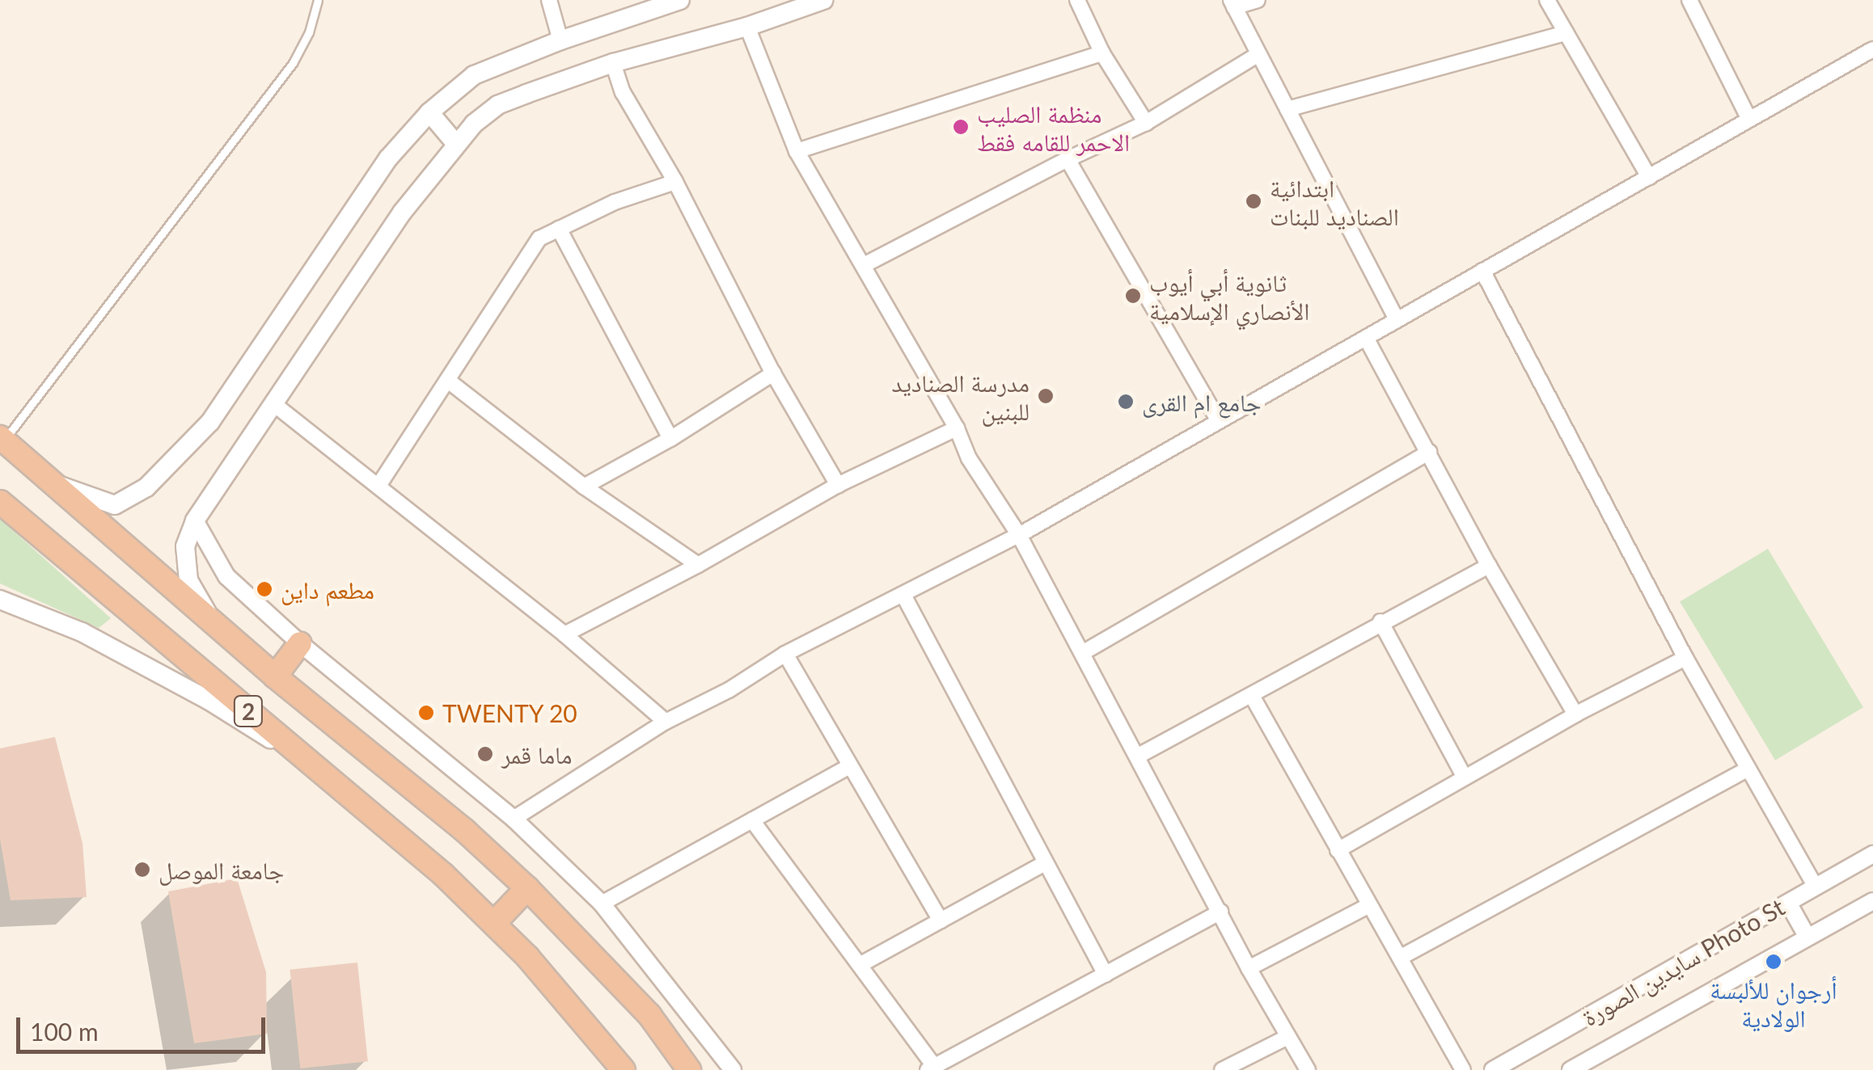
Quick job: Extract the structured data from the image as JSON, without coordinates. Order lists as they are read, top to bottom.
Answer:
{
  "streets": {
    "highway": ["2"],
    "street": ["سايدين الصورة Photo St"]
  },
  "places": [
    "منظمة الصليب الاحمر للقامه فقط",
    "ابتدائية الصناديد للبنات",
    "ثانوية أبي أيوب الأنصاري الإسلامية",
    "مدرسة الصناديد للبنين",
    "جامع ام القرى",
    "مطعم داين",
    "TWENTY 20",
    "ماما قمر",
    "جامعة الموصل",
    "أرجوان للألبسة الولادية"
  ],
  "scale_bar": "100 m"
}
